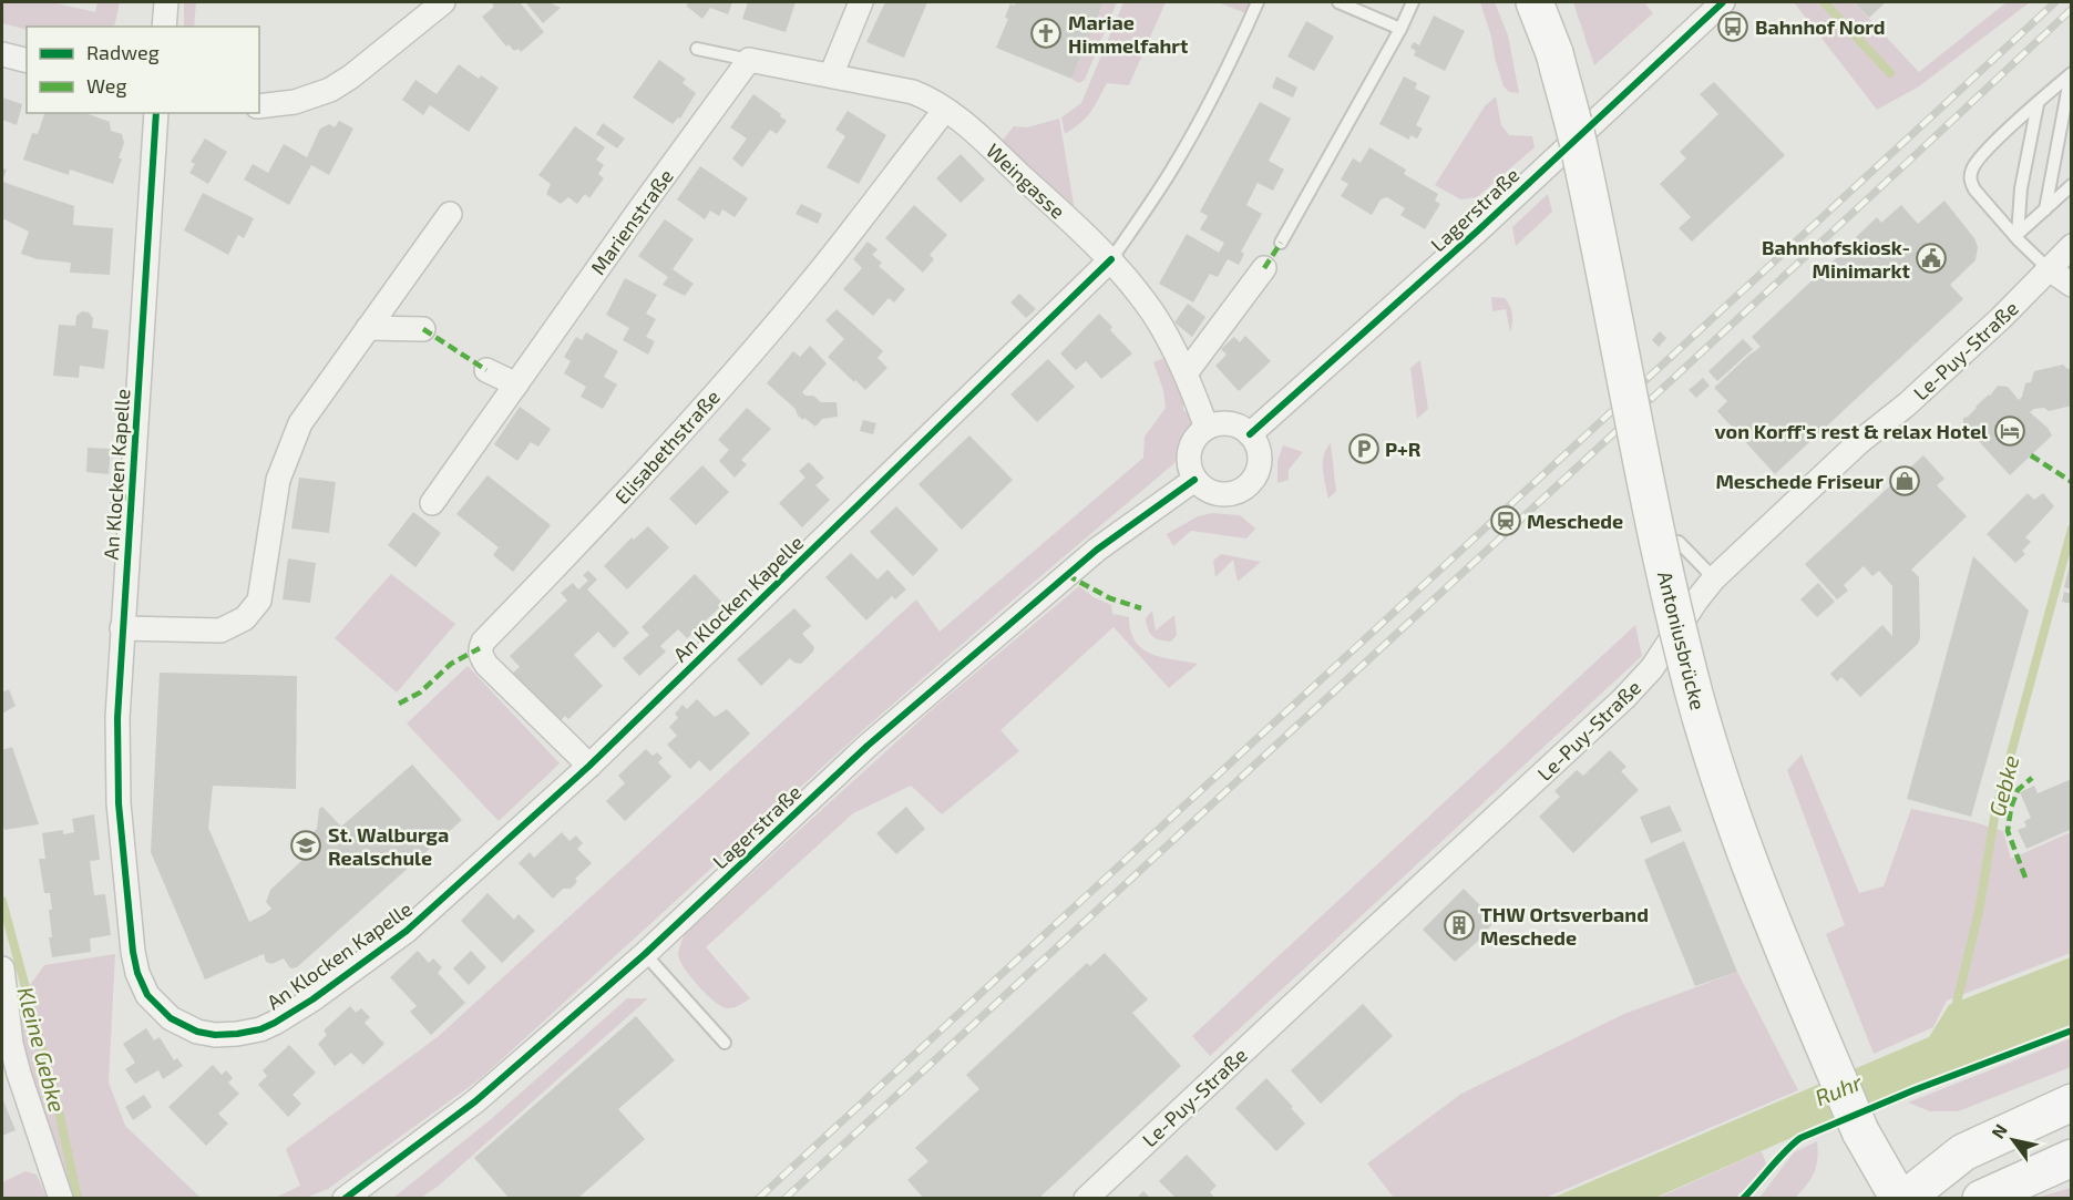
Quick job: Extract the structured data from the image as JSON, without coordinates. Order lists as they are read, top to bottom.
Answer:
{
  "streets": {
    "main road": ["Antoniusbrücke"],
    "street": [
      "Weingasse",
      "Lagerstraße",
      "Marienstraße",
      "Le-Puy-Straße",
      "Elisabethstraße",
      "An Klocken Kapelle"
    ]
  },
  "crossings": [
    ["Weingasse", "Lagerstraße"],
    ["Weingasse", "Marienstraße"],
    ["Weingasse", "Elisabethstraße"],
    ["Weingasse", "An Klocken Kapelle"],
    ["Elisabethstraße", "An Klocken Kapelle"]
  ],
  "water": ["Gebke", "Kleine Gebke", "Ruhr"],
  "places": {
    "bus stop": ["Bahnhof Nord"],
    "church": ["Mariae Himmelfahrt"],
    "public building": ["Bahnhofskiosk- Minimarkt"],
    "hotel": ["von Korff's rest & relax Hotel"],
    "parking": ["P+R"],
    "shop": ["Meschede Friseur"],
    "station": ["Meschede"],
    "school or university": ["St. Walburga Realschule"],
    "building": ["THW Ortsverband Meschede"]
  },
  "legend": ["Radweg", "Weg"],
  "north": "top left"
}
